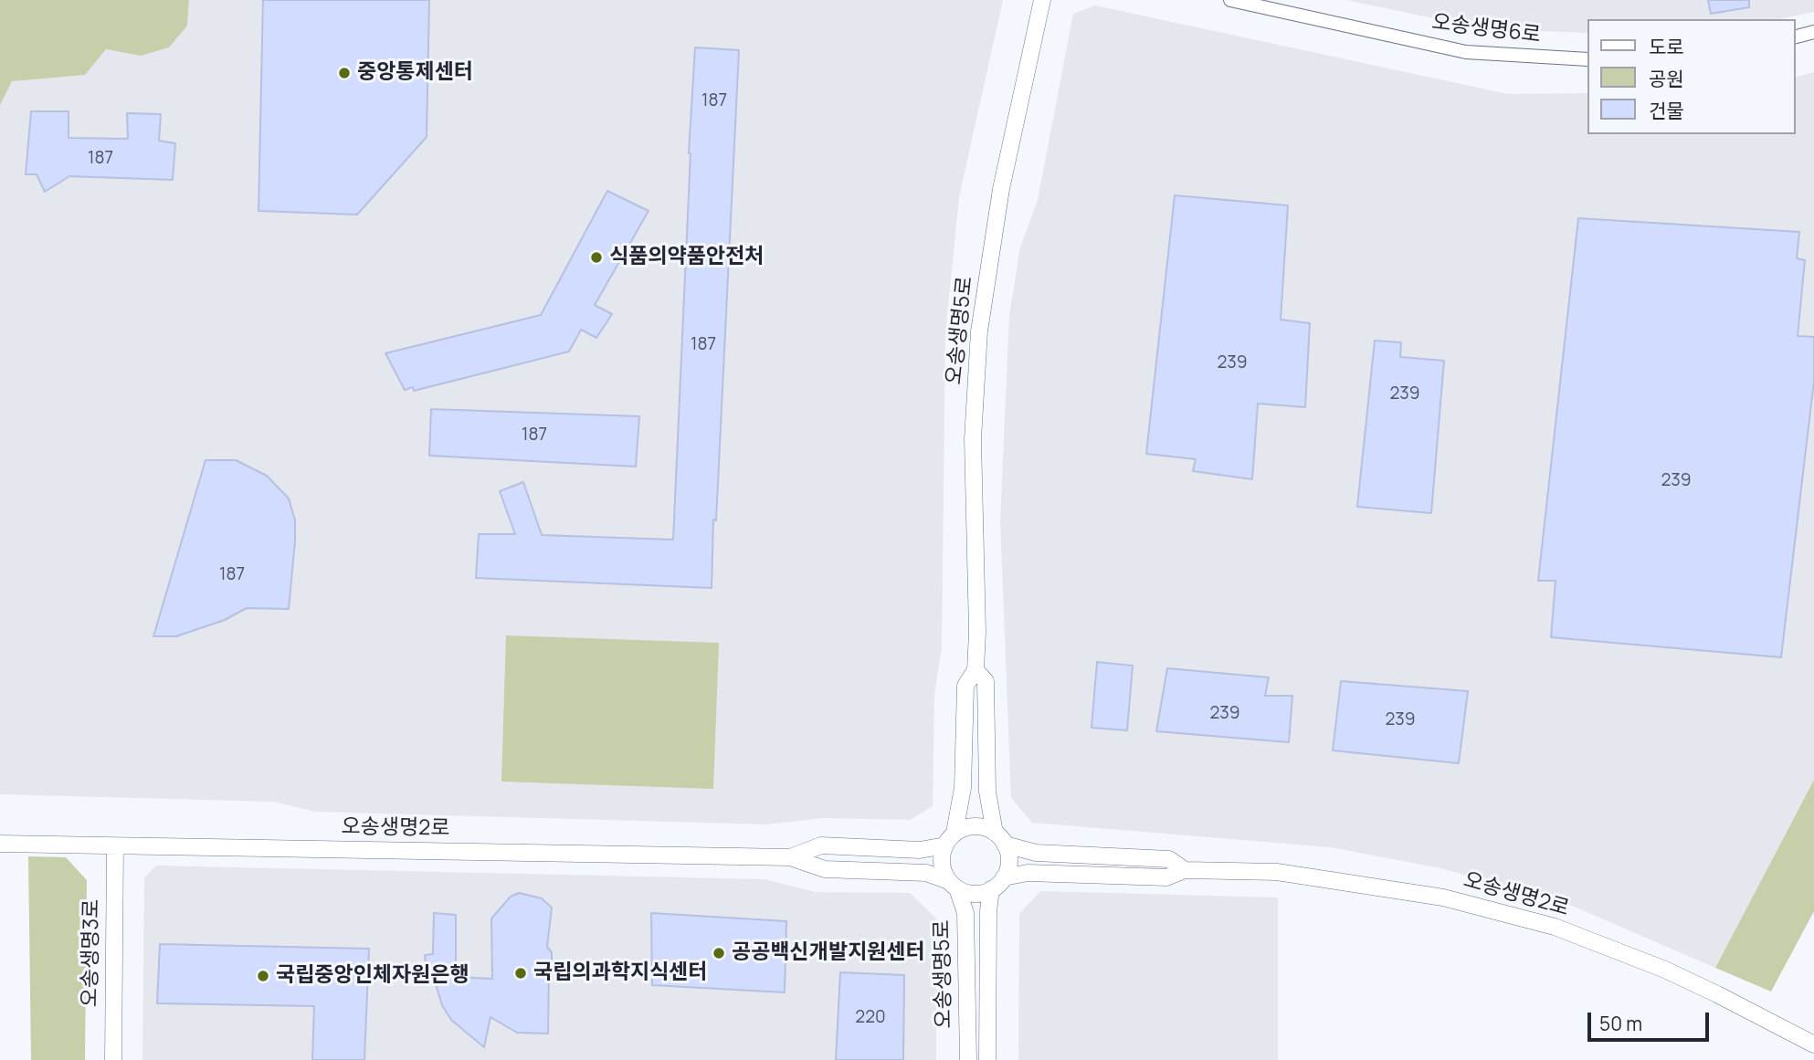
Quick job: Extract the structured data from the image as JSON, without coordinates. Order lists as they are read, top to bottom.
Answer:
{
  "streets": {
    "street": [
      "오송생명6로",
      "오송생명5로",
      "오송생명2로",
      "오송생명3로"
    ]
  },
  "crossings": [
    ["오송생명5로", "오송생명2로"],
    ["오송생명2로", "오송생명3로"]
  ],
  "places": [
    "중앙통제센터",
    "식품의약품안전처",
    "공공백신개발지원센터",
    "국립의과학지식센터",
    "국립중앙인체자원은행"
  ],
  "house_numbers": [
    "187",
    "187",
    "187",
    "239",
    "239",
    "187",
    "239",
    "187",
    "239",
    "239",
    "220"
  ],
  "legend": ["도로", "공원", "건물"],
  "scale_bar": "50 m"
}
